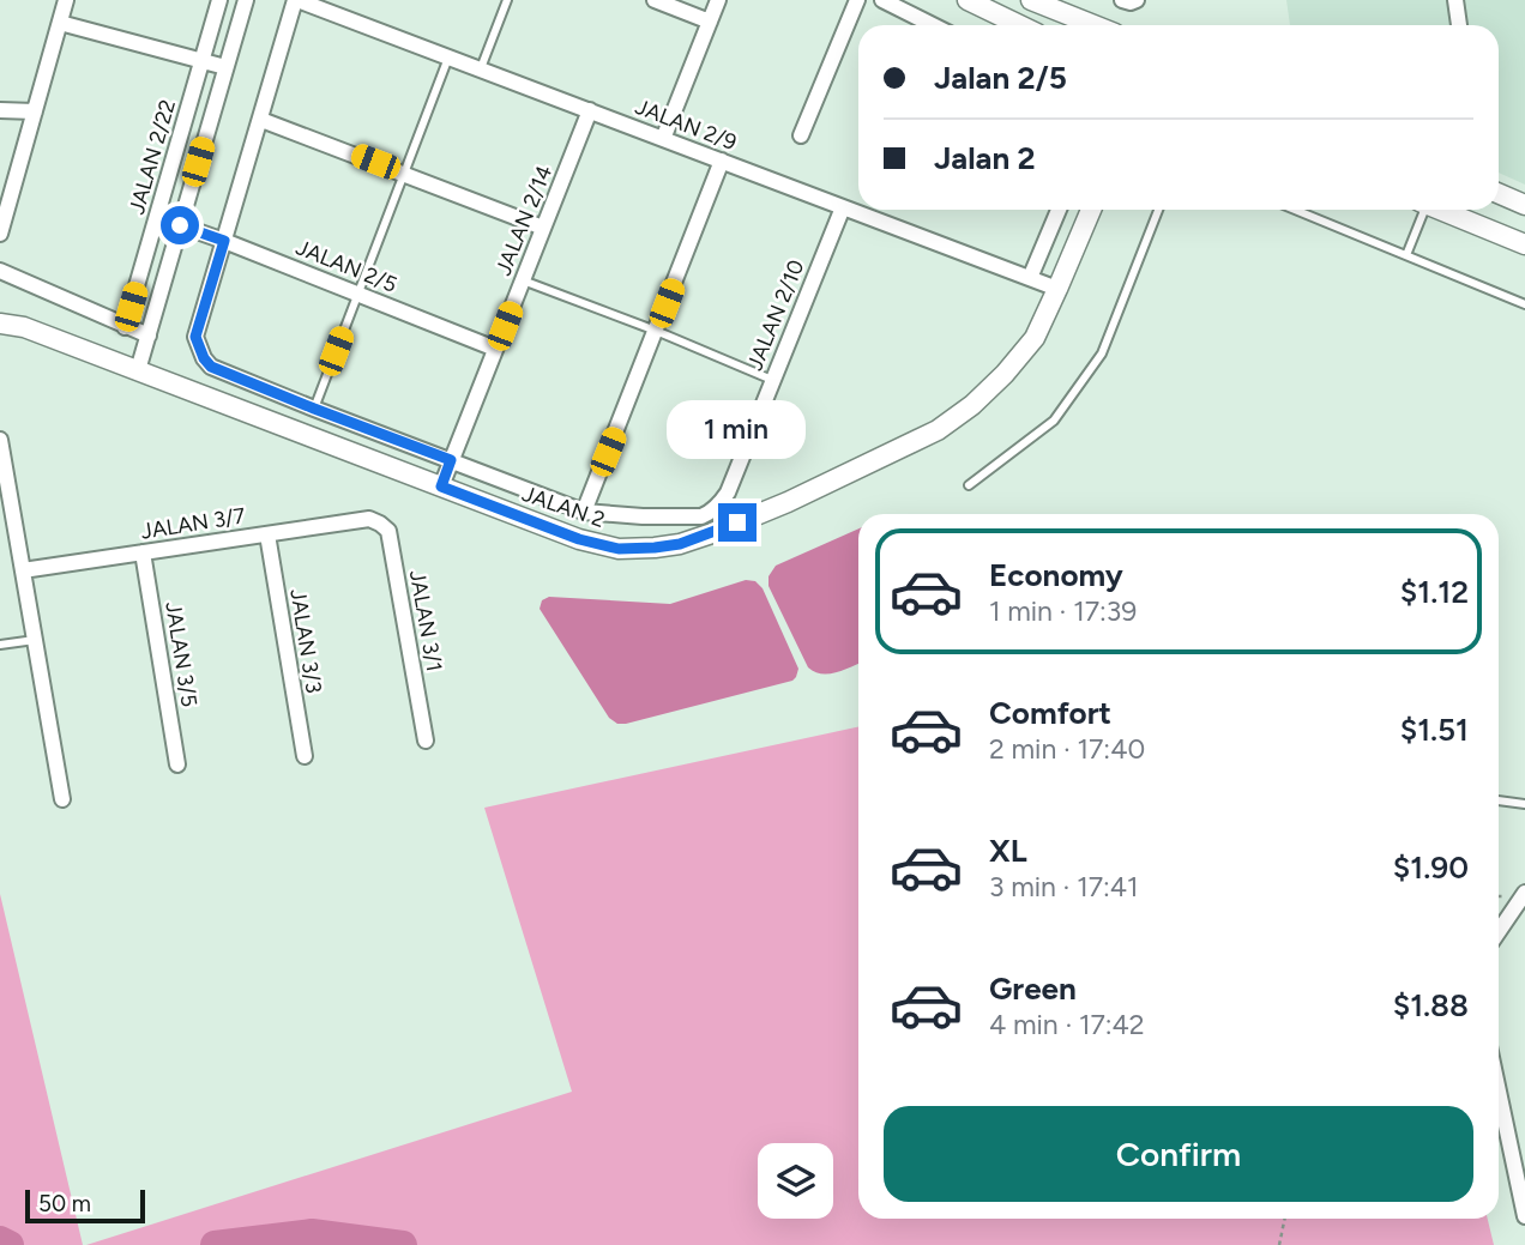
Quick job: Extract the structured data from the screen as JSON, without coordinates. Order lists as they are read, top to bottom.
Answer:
{
  "streets": {
    "street": [
      "JALAN 2/9",
      "JALAN 2/22",
      "JALAN 2/14",
      "JALAN 2/5",
      "JALAN 2/10",
      "JALAN 2",
      "JALAN 3/7",
      "JALAN 3/1",
      "JALAN 3/3",
      "JALAN 3/5"
    ]
  },
  "crossings": [
    ["JALAN 2/9", "JALAN 2/14"],
    ["JALAN 2/9", "JALAN 2/10"],
    ["JALAN 2/9", "JALAN 2"],
    ["JALAN 2/14", "JALAN 2/5"],
    ["JALAN 2/14", "JALAN 2/10"],
    ["JALAN 2/14", "JALAN 2"],
    ["JALAN 2/5", "JALAN 2/10"],
    ["JALAN 3/7", "JALAN 3/1"],
    ["JALAN 3/7", "JALAN 3/3"],
    ["JALAN 3/7", "JALAN 3/5"]
  ],
  "scale_bar": "50 m",
  "page": {
    "banner": ["Jalan 2/5", "Jalan 2"],
    "bubble": "1 min",
    "list": [
      {
        "name": "Economy",
        "note": "1 min · 17:39",
        "value": "$1.12"
      },
      {
        "name": "Comfort",
        "note": "2 min · 17:40",
        "value": "$1.51"
      },
      {
        "name": "XL",
        "note": "3 min · 17:41",
        "value": "$1.90"
      },
      {
        "name": "Green",
        "note": "4 min · 17:42",
        "value": "$1.88"
      }
    ],
    "buttons": "Confirm",
    "scale": "50 m"
  }
}
